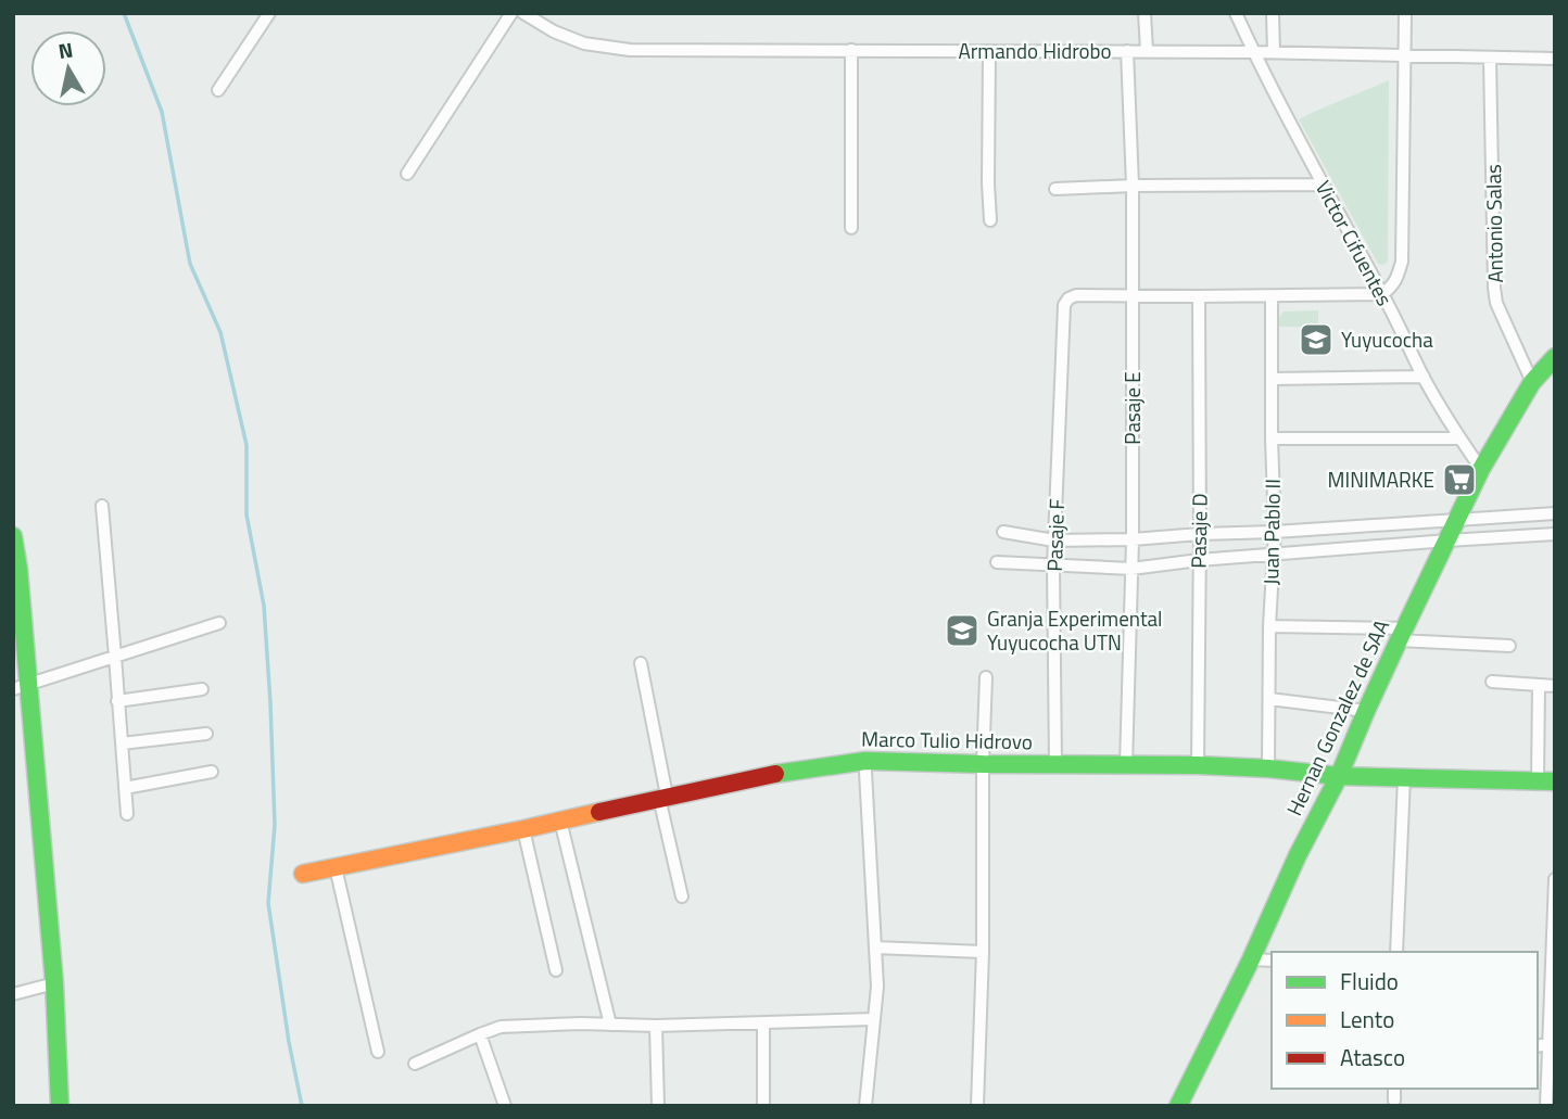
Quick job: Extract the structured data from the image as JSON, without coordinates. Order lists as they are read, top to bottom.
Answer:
{
  "streets": {
    "street": [
      "Armando Hidrobo",
      "Antonio Salas",
      "Victor Cifuentes",
      "Pasaje E",
      "Pasaje D",
      "Juan Pablo II",
      "Pasaje F",
      "Hernan Gonzalez de SAA",
      "Marco Tulio Hidrovo"
    ]
  },
  "crossings": [
    ["Armando Hidrobo", "Antonio Salas"],
    ["Armando Hidrobo", "Victor Cifuentes"],
    ["Armando Hidrobo", "Pasaje E"],
    ["Antonio Salas", "Hernan Gonzalez de SAA"],
    ["Victor Cifuentes", "Hernan Gonzalez de SAA"],
    ["Pasaje E", "Pasaje F"],
    ["Pasaje E", "Marco Tulio Hidrovo"],
    ["Pasaje D", "Marco Tulio Hidrovo"],
    ["Juan Pablo II", "Marco Tulio Hidrovo"],
    ["Pasaje F", "Marco Tulio Hidrovo"],
    ["Hernan Gonzalez de SAA", "Marco Tulio Hidrovo"]
  ],
  "places": {
    "school or university": ["Yuyucocha", "Granja Experimental Yuyucocha UTN"],
    "supermarket": ["MINIMARKE"]
  },
  "legend": ["Fluido", "Lento", "Atasco"],
  "north": "top"
}
